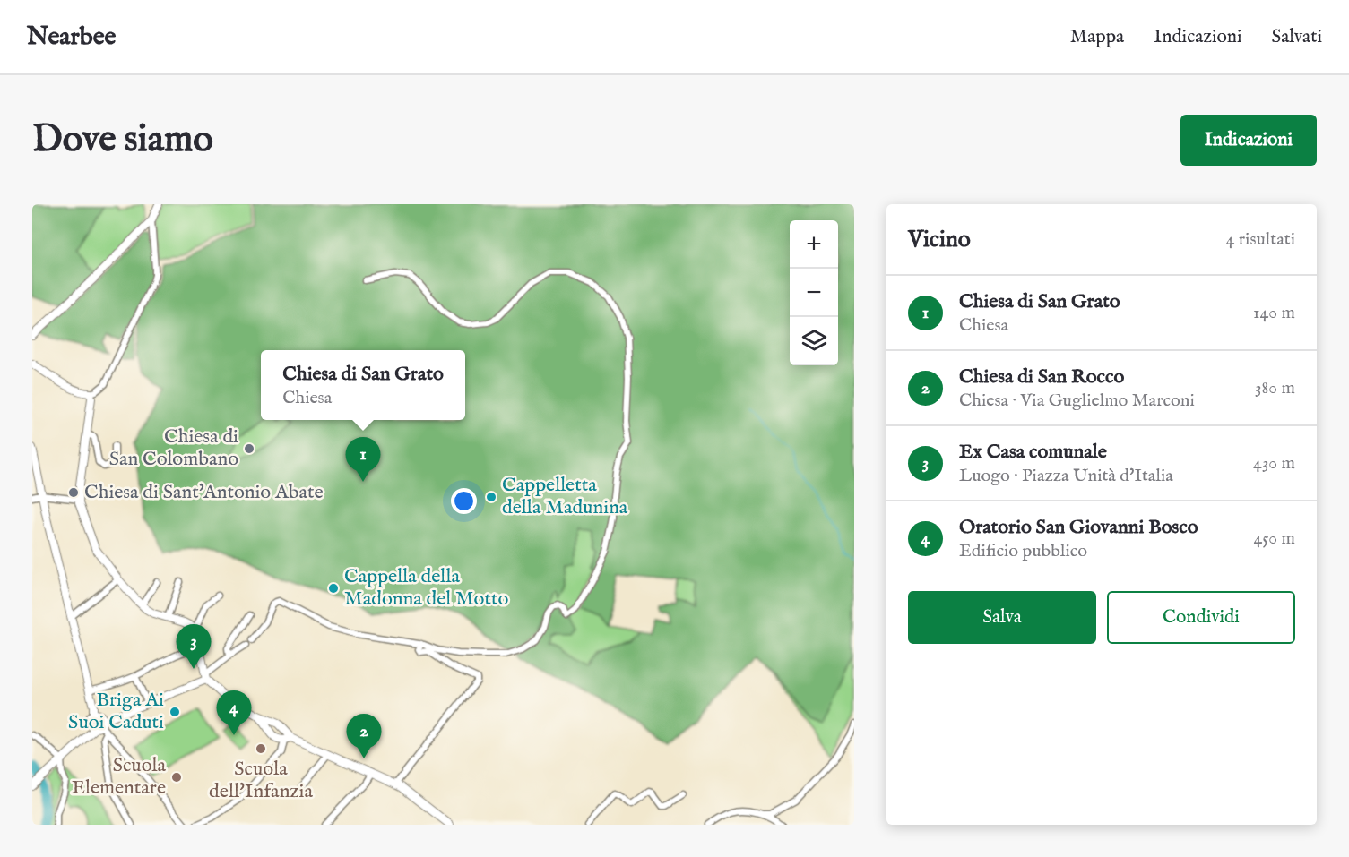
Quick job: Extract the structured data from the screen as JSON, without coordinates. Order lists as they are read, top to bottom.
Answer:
{
  "places": [
    "Chiesa di San Colombano",
    "Chiesa di Sant'Antonio Abate",
    "Cappelletta della Madunina",
    "Cappella della Madonna del Motto",
    "Briga Ai Suoi Caduti",
    "Scuola dell'Infanzia",
    "Scuola Elementare"
  ],
  "page": {
    "header": "Nearbee",
    "nav": ["Mappa", "Indicazioni", "Salvati"],
    "buttons": [
      "Indicazioni",
      ["Salva", "Condividi"]
    ],
    "title": "Dove siamo",
    "heading": ["Vicino", "4 risultati"],
    "map_buttons": ["+", "−"],
    "list": [
      {
        "mark": "1",
        "name": "Chiesa di San Grato",
        "note": "Chiesa",
        "value": "140 m"
      },
      {
        "mark": "2",
        "name": "Chiesa di San Rocco",
        "note": "Chiesa · Via Guglielmo Marconi",
        "value": "380 m"
      },
      {
        "mark": "3",
        "name": "Ex Casa comunale",
        "note": "Luogo · Piazza Unità d'Italia",
        "value": "430 m"
      },
      {
        "mark": "4",
        "name": "Oratorio San Giovanni Bosco",
        "note": "Edificio pubblico",
        "value": "450 m"
      }
    ],
    "popup": ["Chiesa di San Grato", "Chiesa"],
    "pins": [
      "1",
      "3",
      "4",
      "2"
    ]
  }
}
